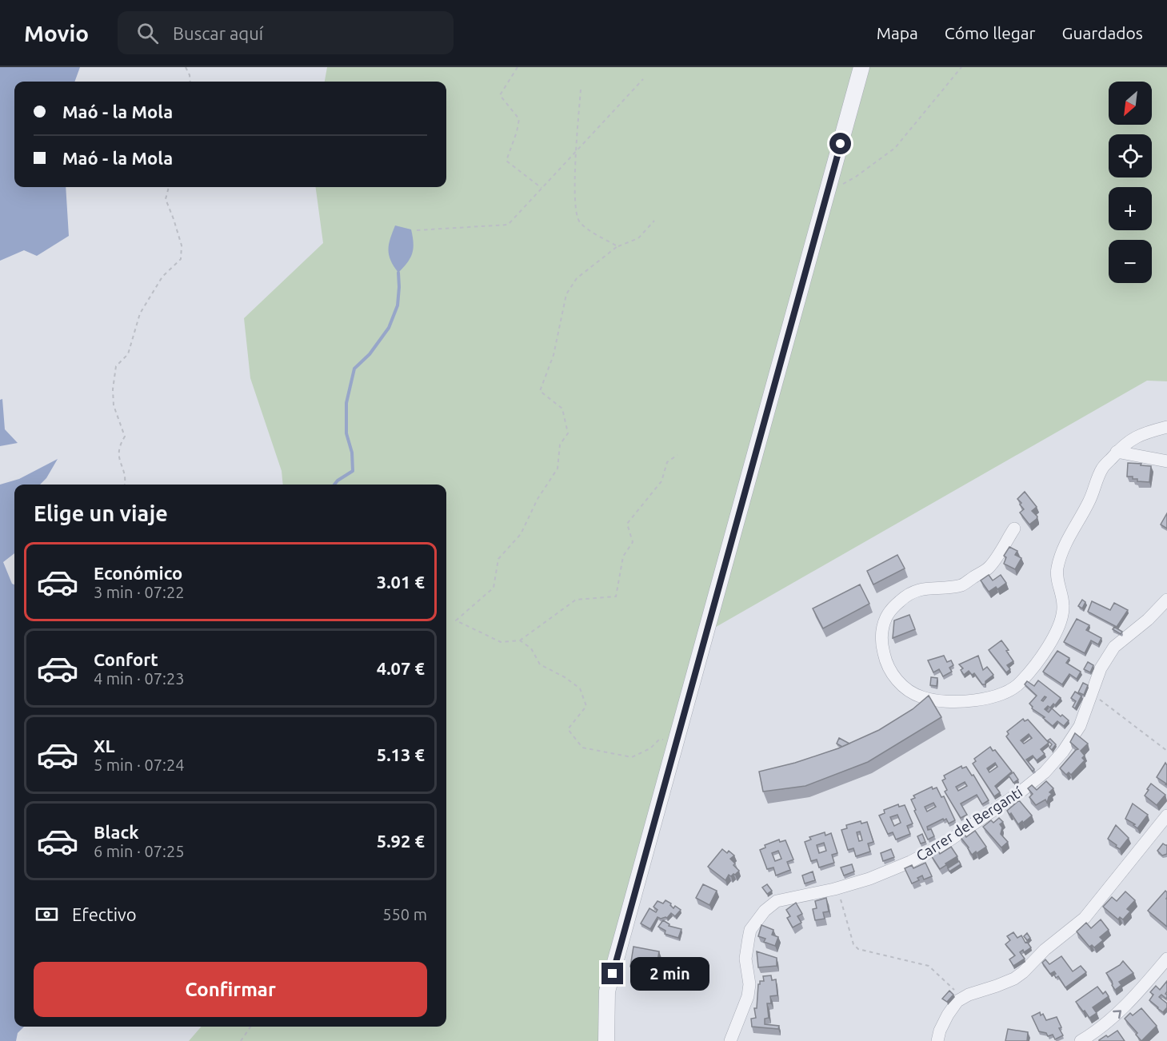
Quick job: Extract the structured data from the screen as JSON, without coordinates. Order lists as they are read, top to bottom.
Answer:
{
  "streets": {
    "street": ["Carrer del Bergantí"]
  },
  "north": "bottom left",
  "page": {
    "header": "Movio",
    "search": "Buscar aquí",
    "nav": ["Mapa", "Cómo llegar", "Guardados"],
    "map_buttons": ["+", "−"],
    "banner": ["Maó - la Mola", "Maó - la Mola"],
    "heading": "Elige un viaje",
    "list": [
      {
        "name": "Económico",
        "note": "3 min · 07:22",
        "value": "3.01 €"
      },
      {
        "name": "Confort",
        "note": "4 min · 07:23",
        "value": "4.07 €"
      },
      {
        "name": "XL",
        "note": "5 min · 07:24",
        "value": "5.13 €"
      },
      {
        "name": "Black",
        "note": "6 min · 07:25",
        "value": "5.92 €"
      }
    ],
    "pay": ["Efectivo", "550 m"],
    "buttons": "Confirmar",
    "bubble": "2 min"
  }
}
